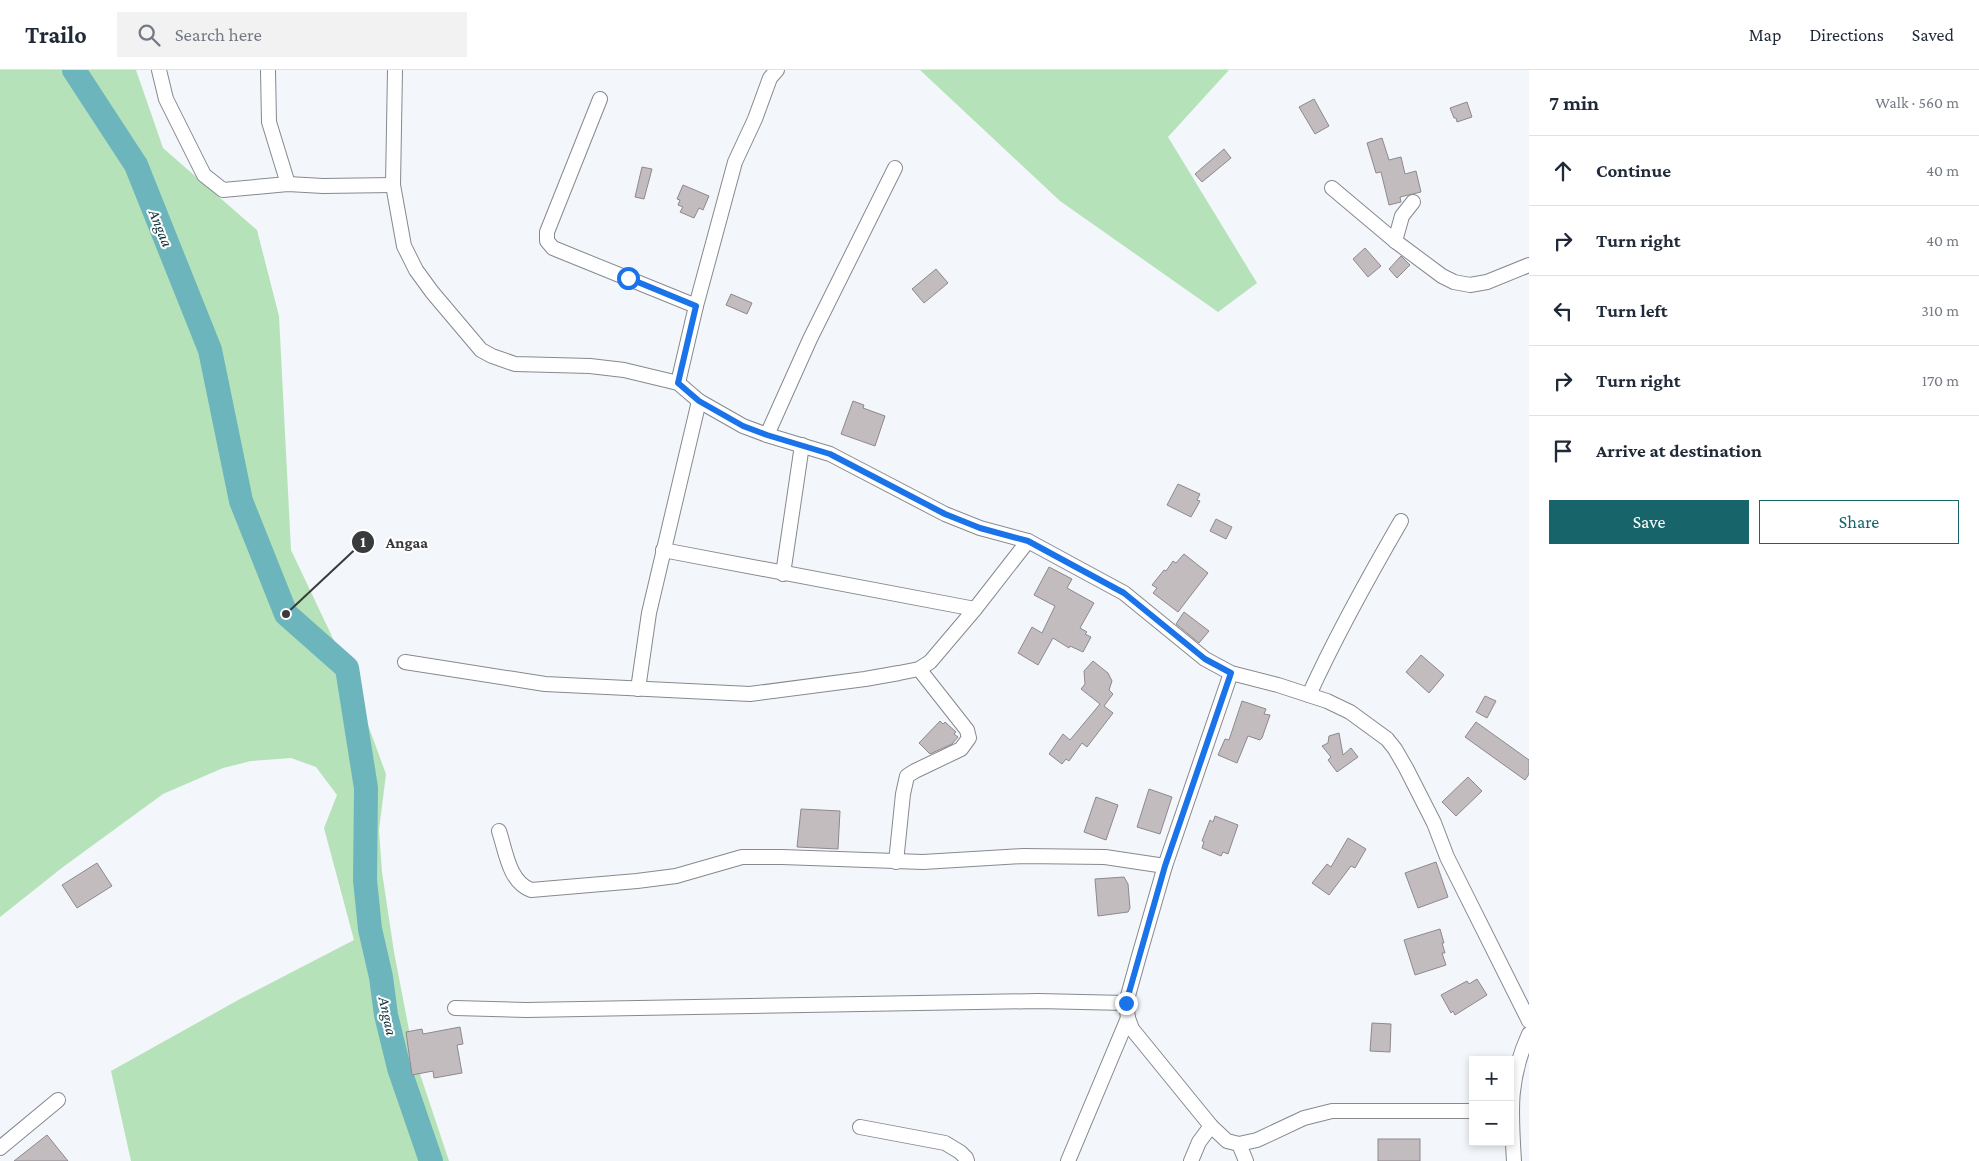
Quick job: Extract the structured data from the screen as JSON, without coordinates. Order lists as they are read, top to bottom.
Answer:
{
  "water": ["Angaa"],
  "places": ["Angaa"],
  "page": {
    "header": "Trailo",
    "search": "Search here",
    "nav": ["Map", "Directions", "Saved"],
    "heading": ["7 min", "Walk · 560 m"],
    "list": [
      ["Continue", "40 m"],
      ["Turn right", "40 m"],
      ["Turn left", "310 m"],
      ["Turn right", "170 m"],
      "Arrive at destination"
    ],
    "buttons": ["Save", "Share"],
    "map_buttons": ["+", "−"]
  }
}
